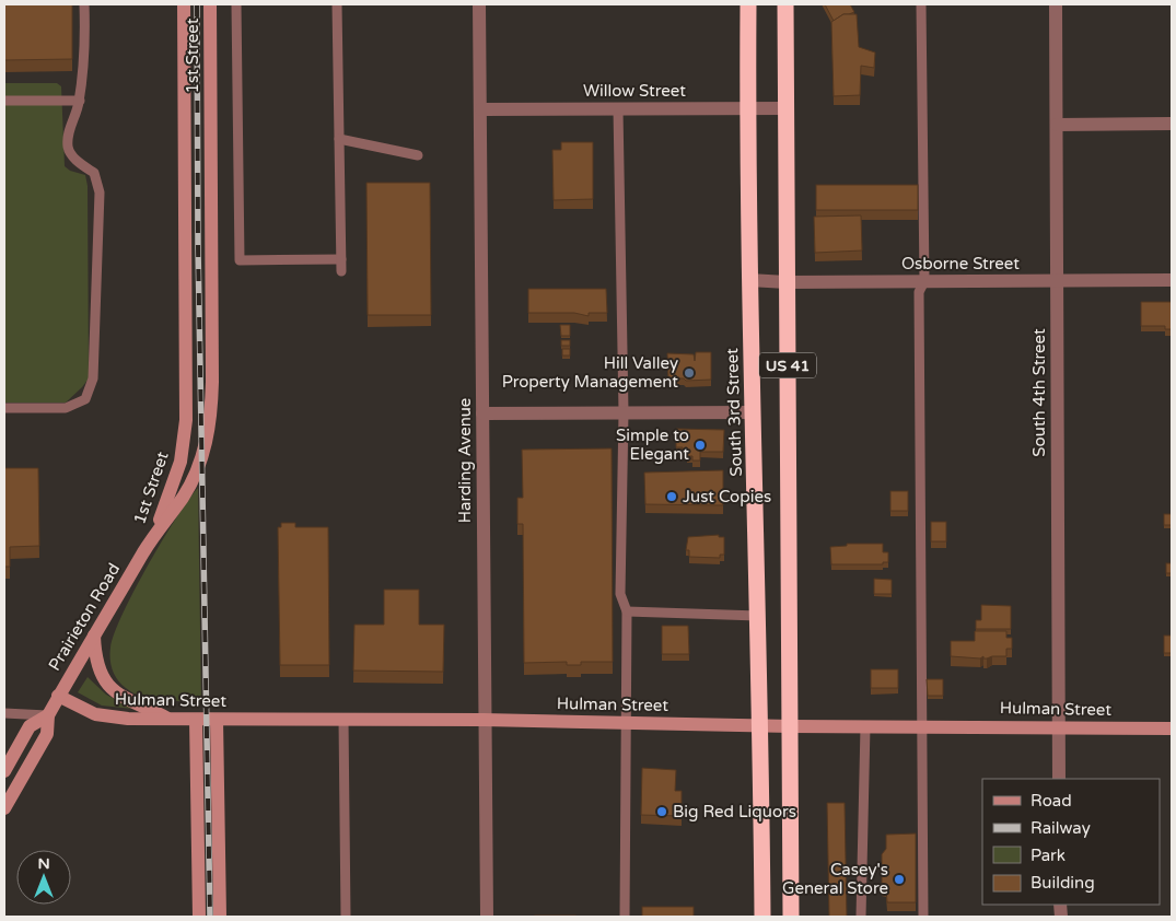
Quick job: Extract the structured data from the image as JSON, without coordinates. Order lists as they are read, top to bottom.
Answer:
{
  "streets": {
    "highway": ["US 41", "South 3rd Street"],
    "main road": ["1st Street", "Prairieton Road", "Hulman Street"],
    "street": [
      "Willow Street",
      "Osborne Street",
      "South 4th Street",
      "Harding Avenue"
    ]
  },
  "crossings": [
    ["1st Street", "Prairieton Road"],
    ["Willow Street", "US 41"],
    ["Willow Street", "South 3rd Street"],
    ["Willow Street", "Harding Avenue"],
    ["Osborne Street", "US 41"],
    ["Osborne Street", "South 4th Street"],
    ["Osborne Street", "South 3rd Street"],
    ["US 41", "Hulman Street"],
    ["South 4th Street", "Hulman Street"],
    ["South 3rd Street", "Hulman Street"],
    ["Harding Avenue", "Hulman Street"],
    ["Prairieton Road", "Hulman Street"]
  ],
  "places": [
    "Hill Valley Property Management",
    "Simple to Elegant",
    "Just Copies",
    "Big Red Liquors",
    "Casey's General Store"
  ],
  "legend": [
    "Road",
    "Railway",
    "Park",
    "Building"
  ],
  "north": "top"
}
